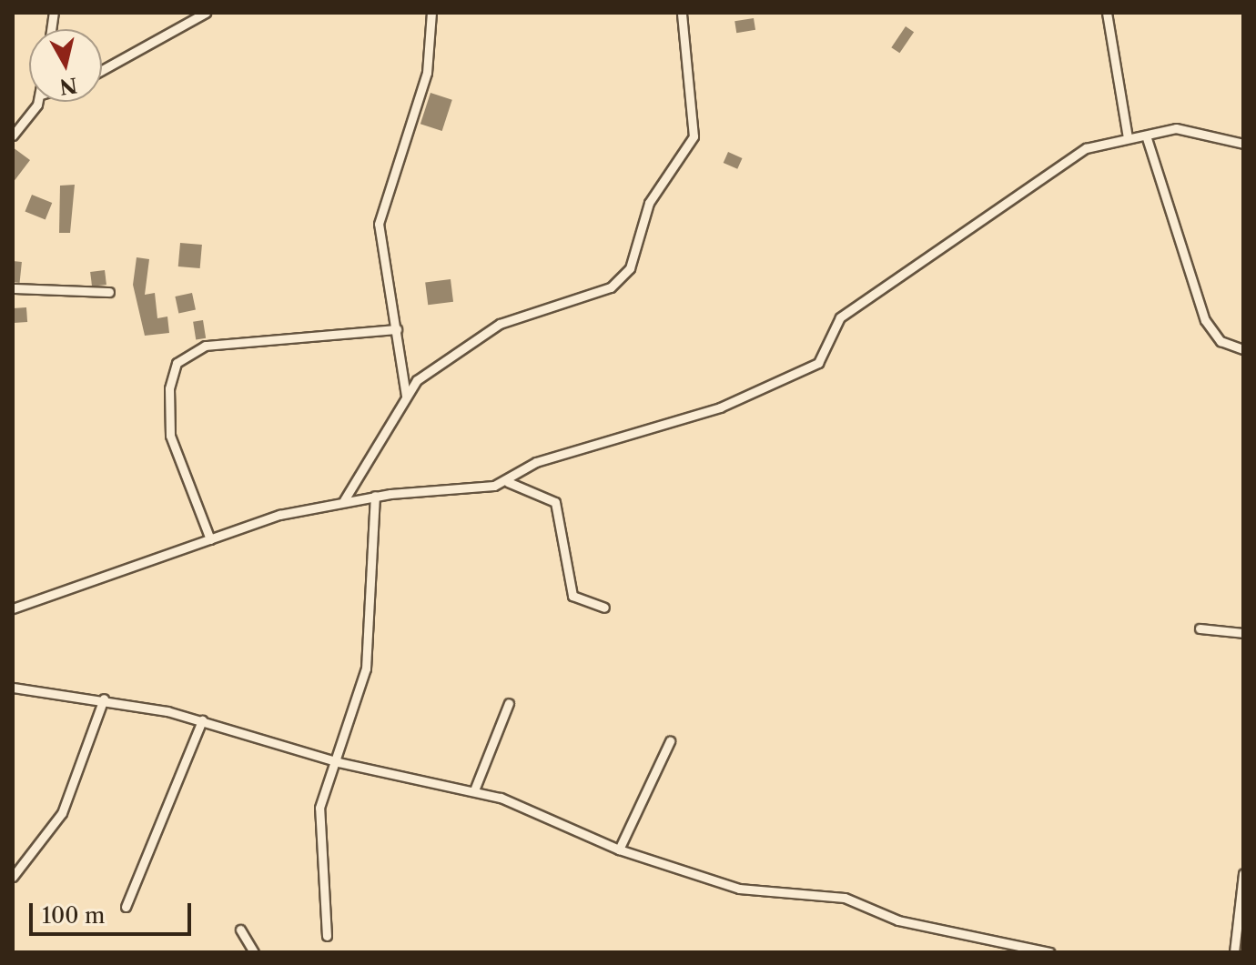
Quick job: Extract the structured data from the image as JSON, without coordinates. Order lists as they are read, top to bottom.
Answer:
{
  "scale_bar": "100 m",
  "north": "bottom"
}
